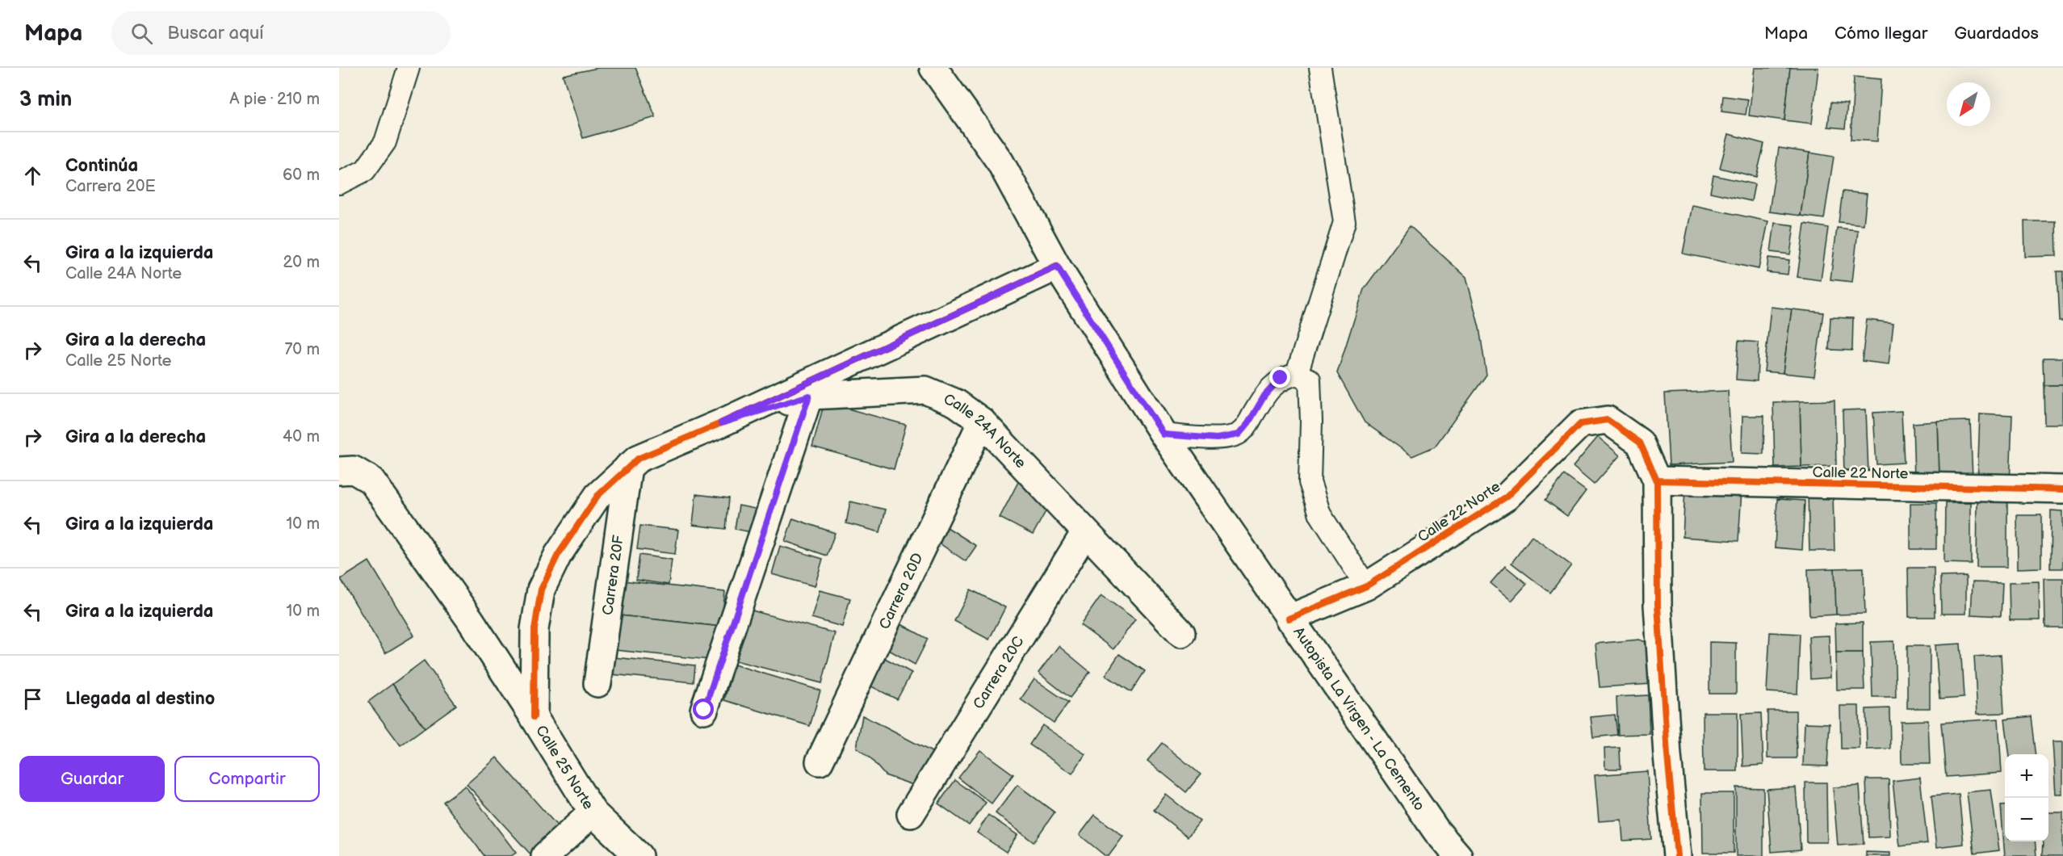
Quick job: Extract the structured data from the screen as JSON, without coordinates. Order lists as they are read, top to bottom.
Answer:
{
  "streets": {
    "street": [
      "Calle 24A Norte",
      "Calle 22 Norte",
      "Carrera 20F",
      "Carrera 20D",
      "Carrera 20C",
      "Autopista La Virgen - La Cemento",
      "Calle 25 Norte"
    ]
  },
  "crossings": [
    ["Calle 24A Norte", "Carrera 20D"],
    ["Calle 24A Norte", "Carrera 20C"],
    ["Calle 24A Norte", "Calle 25 Norte"],
    ["Calle 22 Norte", "Autopista La Virgen - La Cemento"],
    ["Carrera 20F", "Calle 25 Norte"],
    ["Autopista La Virgen - La Cemento", "Calle 25 Norte"]
  ],
  "north": "bottom left",
  "page": {
    "header": "Mapa",
    "search": "Buscar aquí",
    "nav": ["Mapa", "Cómo llegar", "Guardados"],
    "heading": ["3 min", "A pie · 210 m"],
    "list": [
      ["Continúa", "Carrera 20E", "60 m"],
      ["Gira a la izquierda", "Calle 24A Norte", "20 m"],
      ["Gira a la derecha", "Calle 25 Norte", "70 m"],
      ["Gira a la derecha", "40 m"],
      ["Gira a la izquierda", "10 m"],
      ["Gira a la izquierda", "10 m"],
      "Llegada al destino"
    ],
    "buttons": ["Guardar", "Compartir"],
    "map_buttons": ["+", "−"]
  }
}
